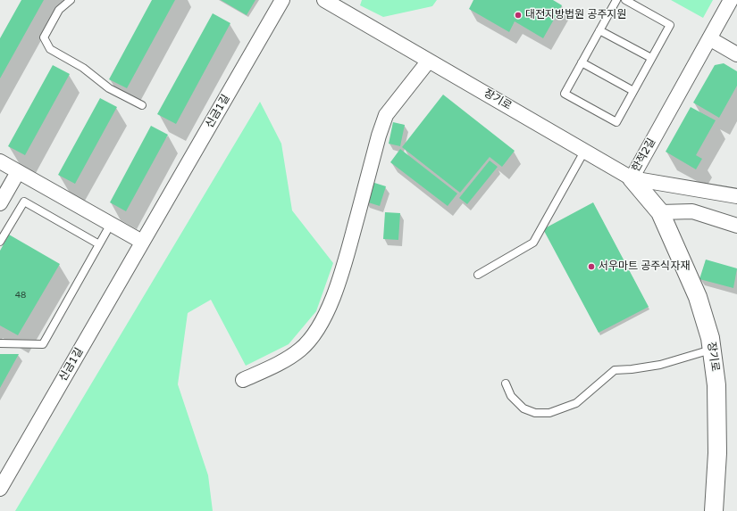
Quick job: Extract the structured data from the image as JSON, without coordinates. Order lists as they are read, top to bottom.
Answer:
{
  "streets": {
    "street": ["장기로", "신금1길", "한적2길"]
  },
  "crossings": [
    ["장기로", "한적2길"]
  ],
  "places": ["대전지방법원 공주지원", "서우마트 공주식자재"],
  "house_numbers": ["48"]
}
